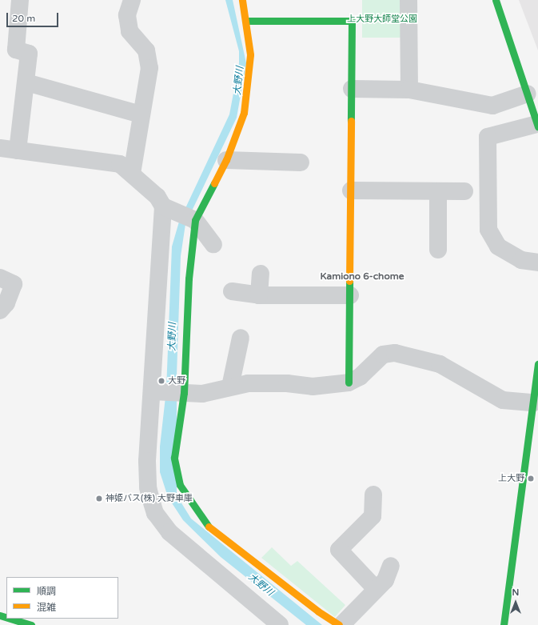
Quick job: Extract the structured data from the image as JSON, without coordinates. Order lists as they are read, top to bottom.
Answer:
{
  "districts": ["Kamiono 6-chome"],
  "water": ["大野川"],
  "parks": ["上大野大師堂公園"],
  "places": ["大野", "上大野", "神姫バス(株) 大野車庫"],
  "legend": ["順調", "混雑"],
  "scale_bar": "20 m",
  "north": "top"
}
